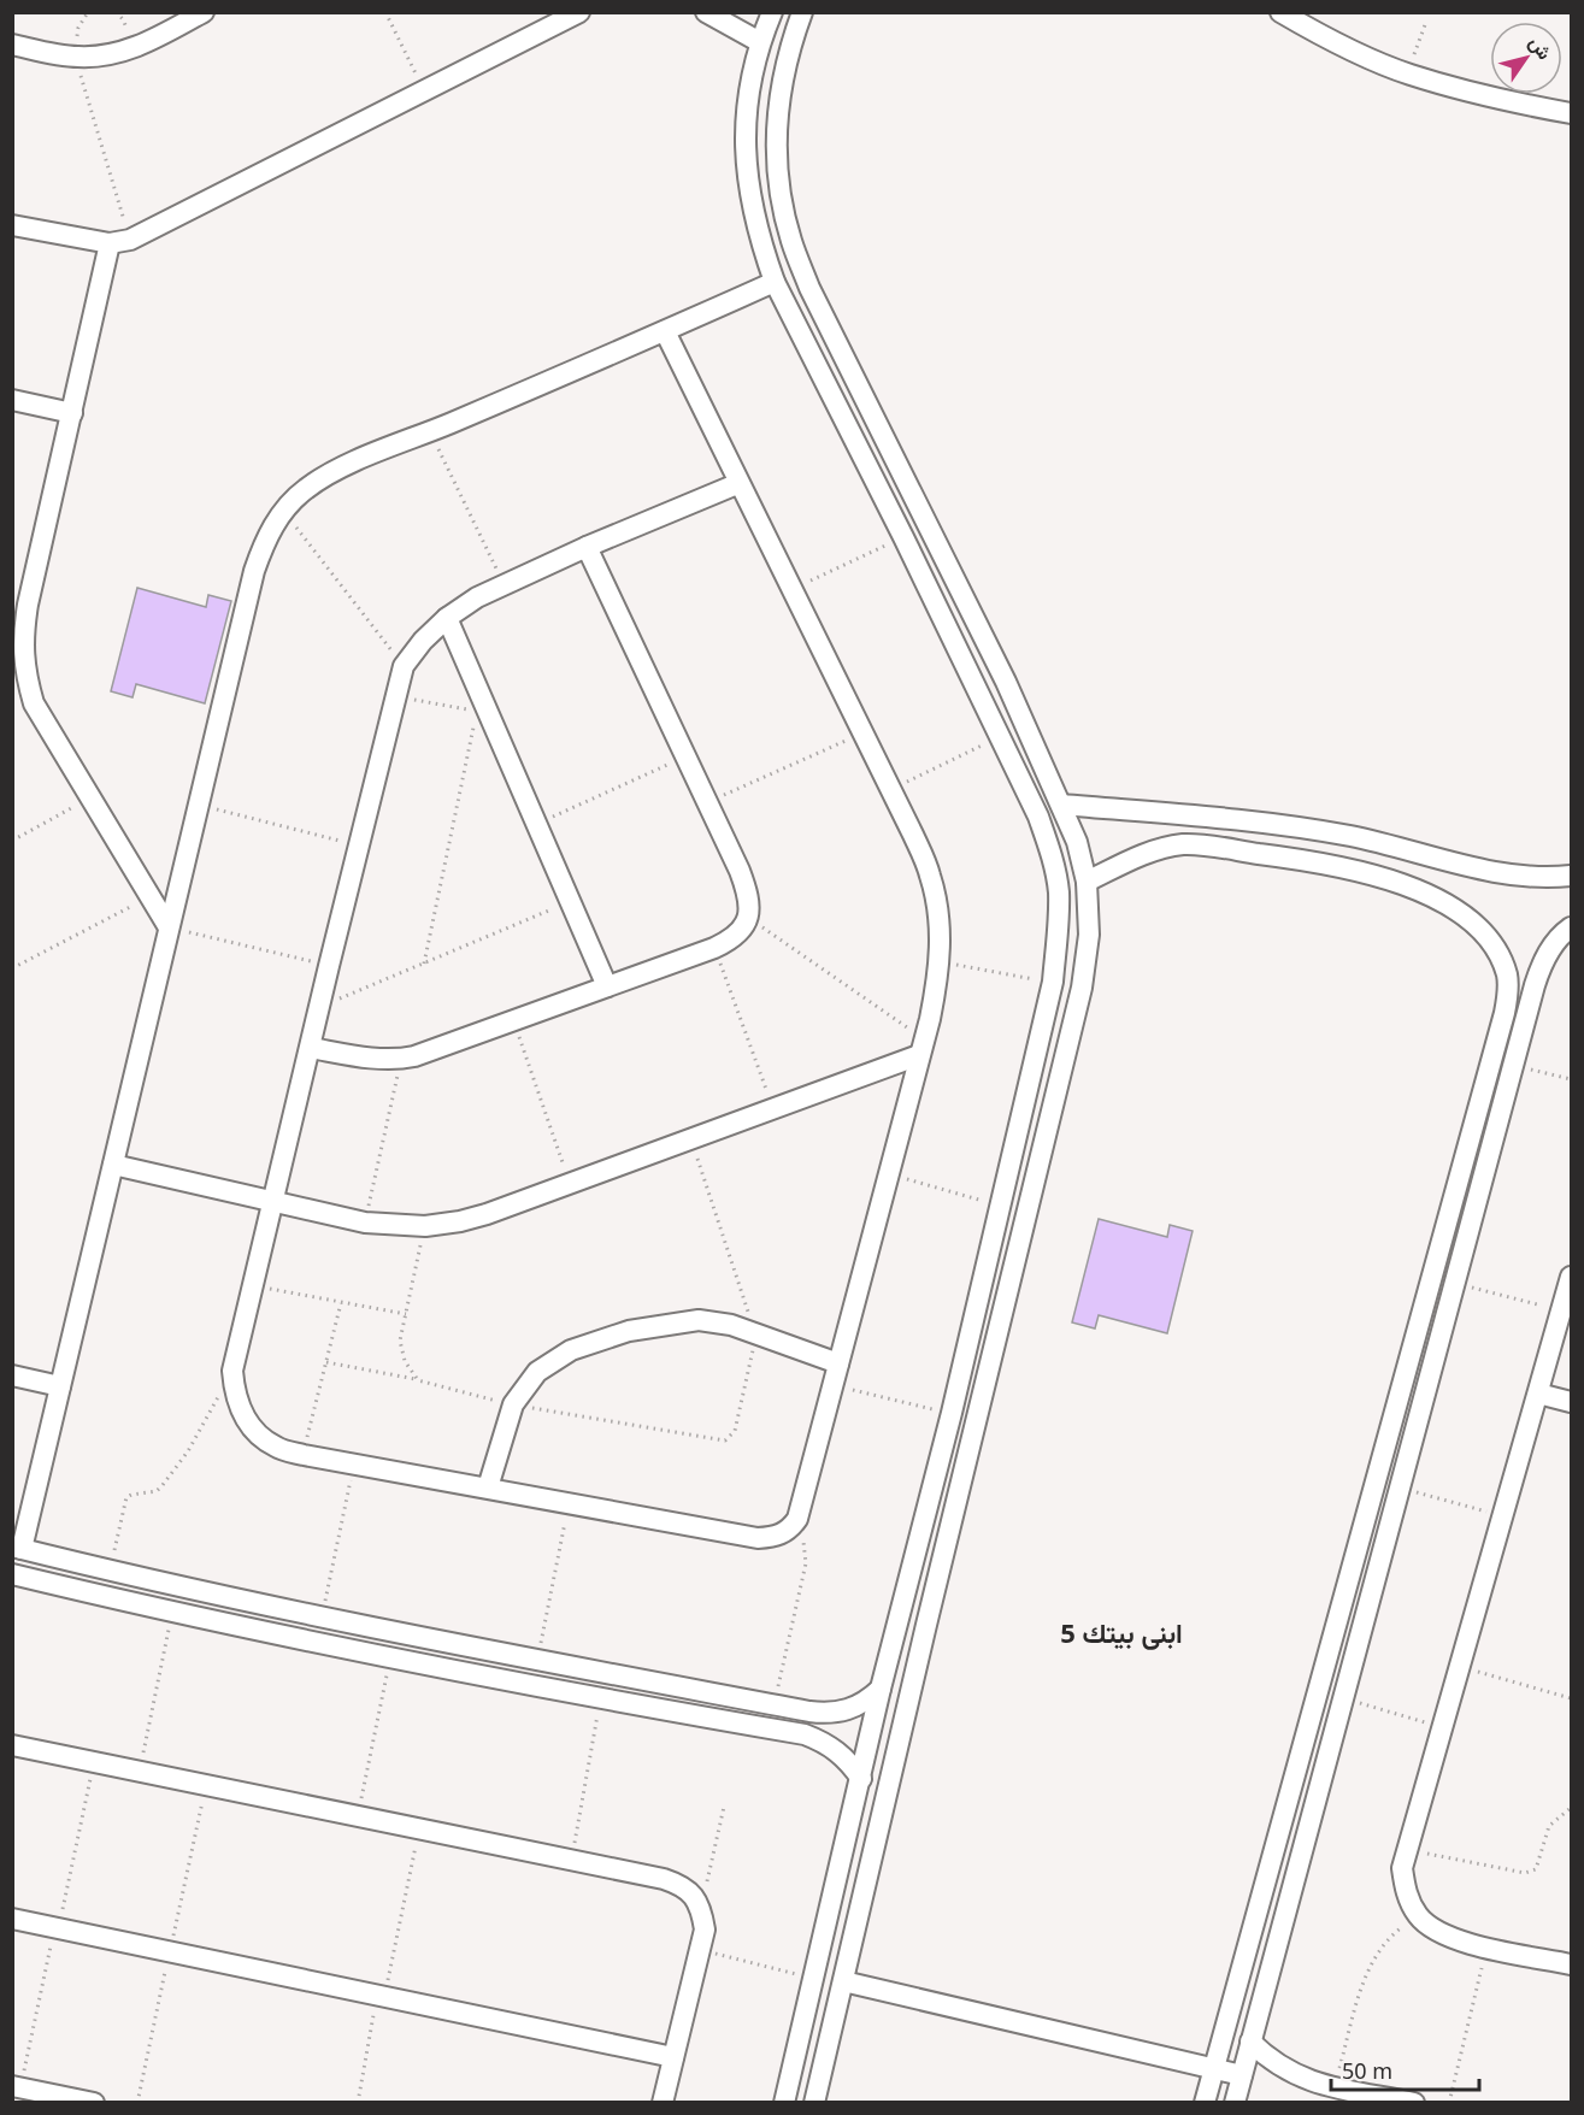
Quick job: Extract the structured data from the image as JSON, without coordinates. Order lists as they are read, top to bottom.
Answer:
{
  "districts": ["ابنى بيتك 5"],
  "scale_bar": "50 m",
  "north": "top right"
}
